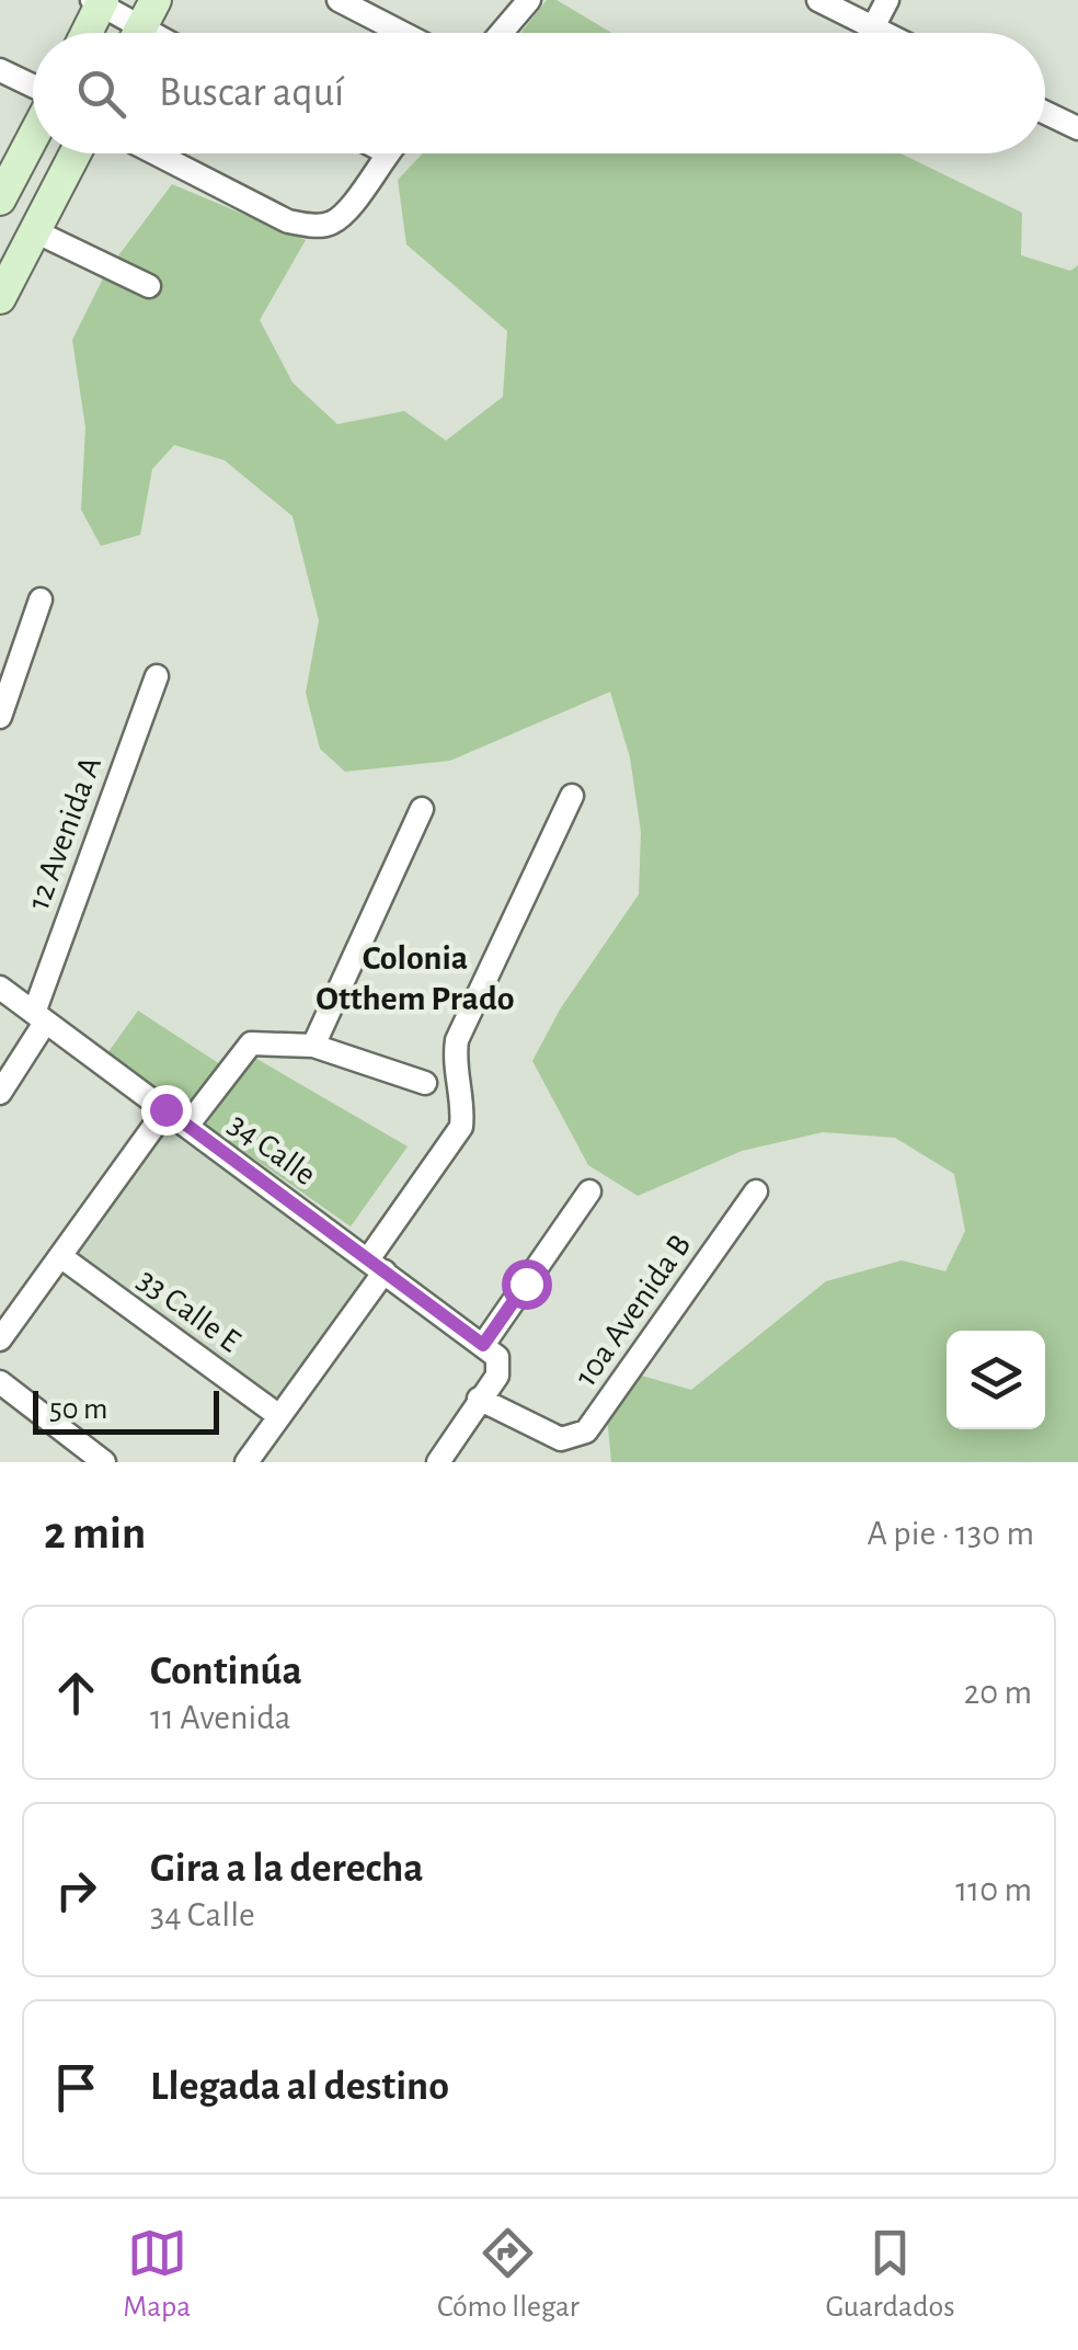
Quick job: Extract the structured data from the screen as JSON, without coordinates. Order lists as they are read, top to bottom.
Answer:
{
  "streets": {
    "street": [
      "12 Avenida A",
      "34 Calle",
      "33 Calle E",
      "10a Avenida B"
    ]
  },
  "crossings": [
    ["12 Avenida A", "34 Calle"],
    ["34 Calle", "10a Avenida B"]
  ],
  "districts": ["Colonia Otthem Prado"],
  "scale_bar": "50 m",
  "page": {
    "search": "Buscar aquí",
    "scale": "50 m",
    "heading": ["2 min", "A pie · 130 m"],
    "list": [
      ["Continúa", "11 Avenida", "20 m"],
      ["Gira a la derecha", "34 Calle", "110 m"],
      "Llegada al destino"
    ],
    "nav": ["Mapa", "Cómo llegar", "Guardados"]
  }
}
